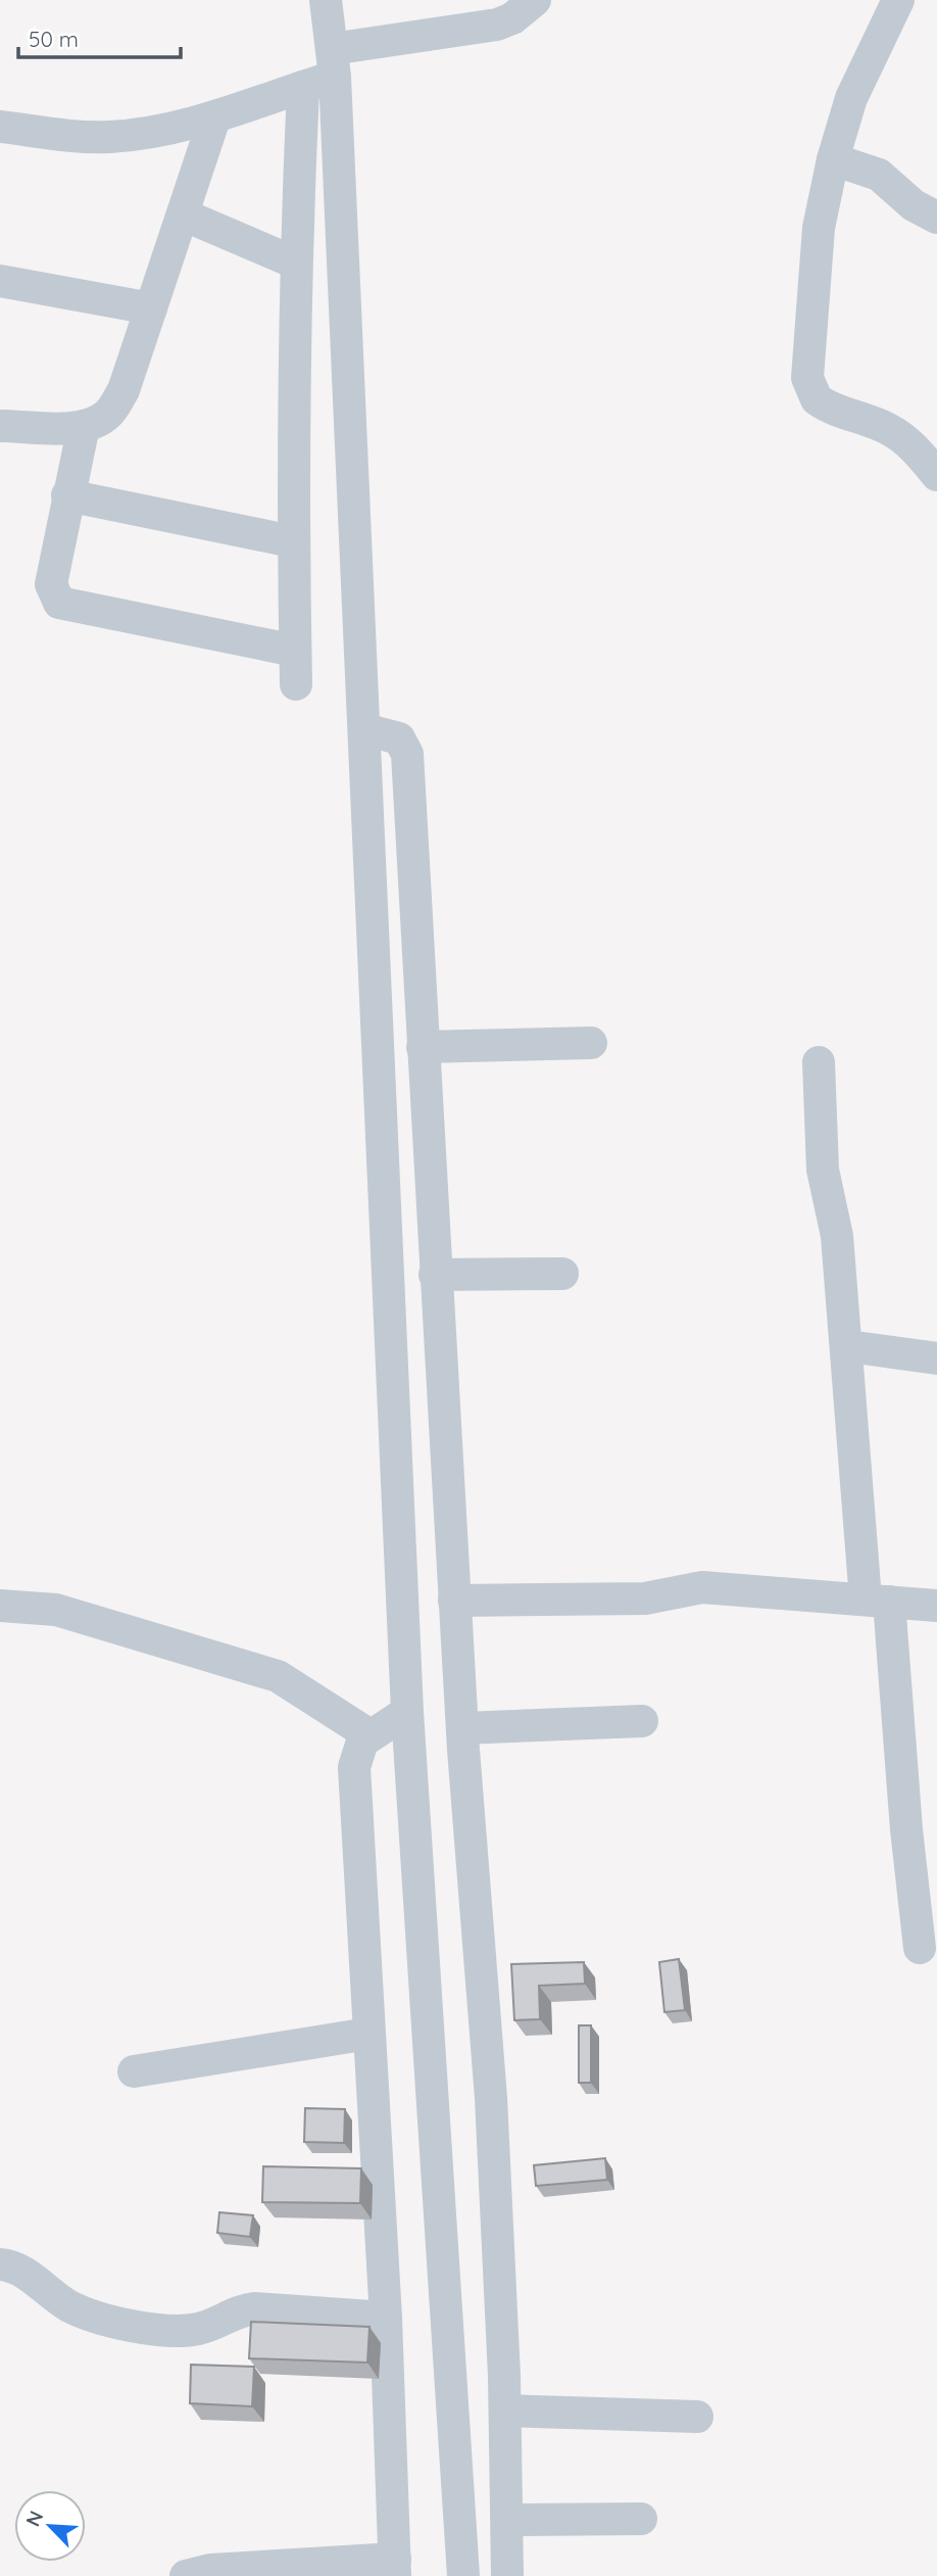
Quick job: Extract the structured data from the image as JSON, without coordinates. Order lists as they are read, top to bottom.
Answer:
{
  "scale_bar": "50 m",
  "north": "top left"
}
